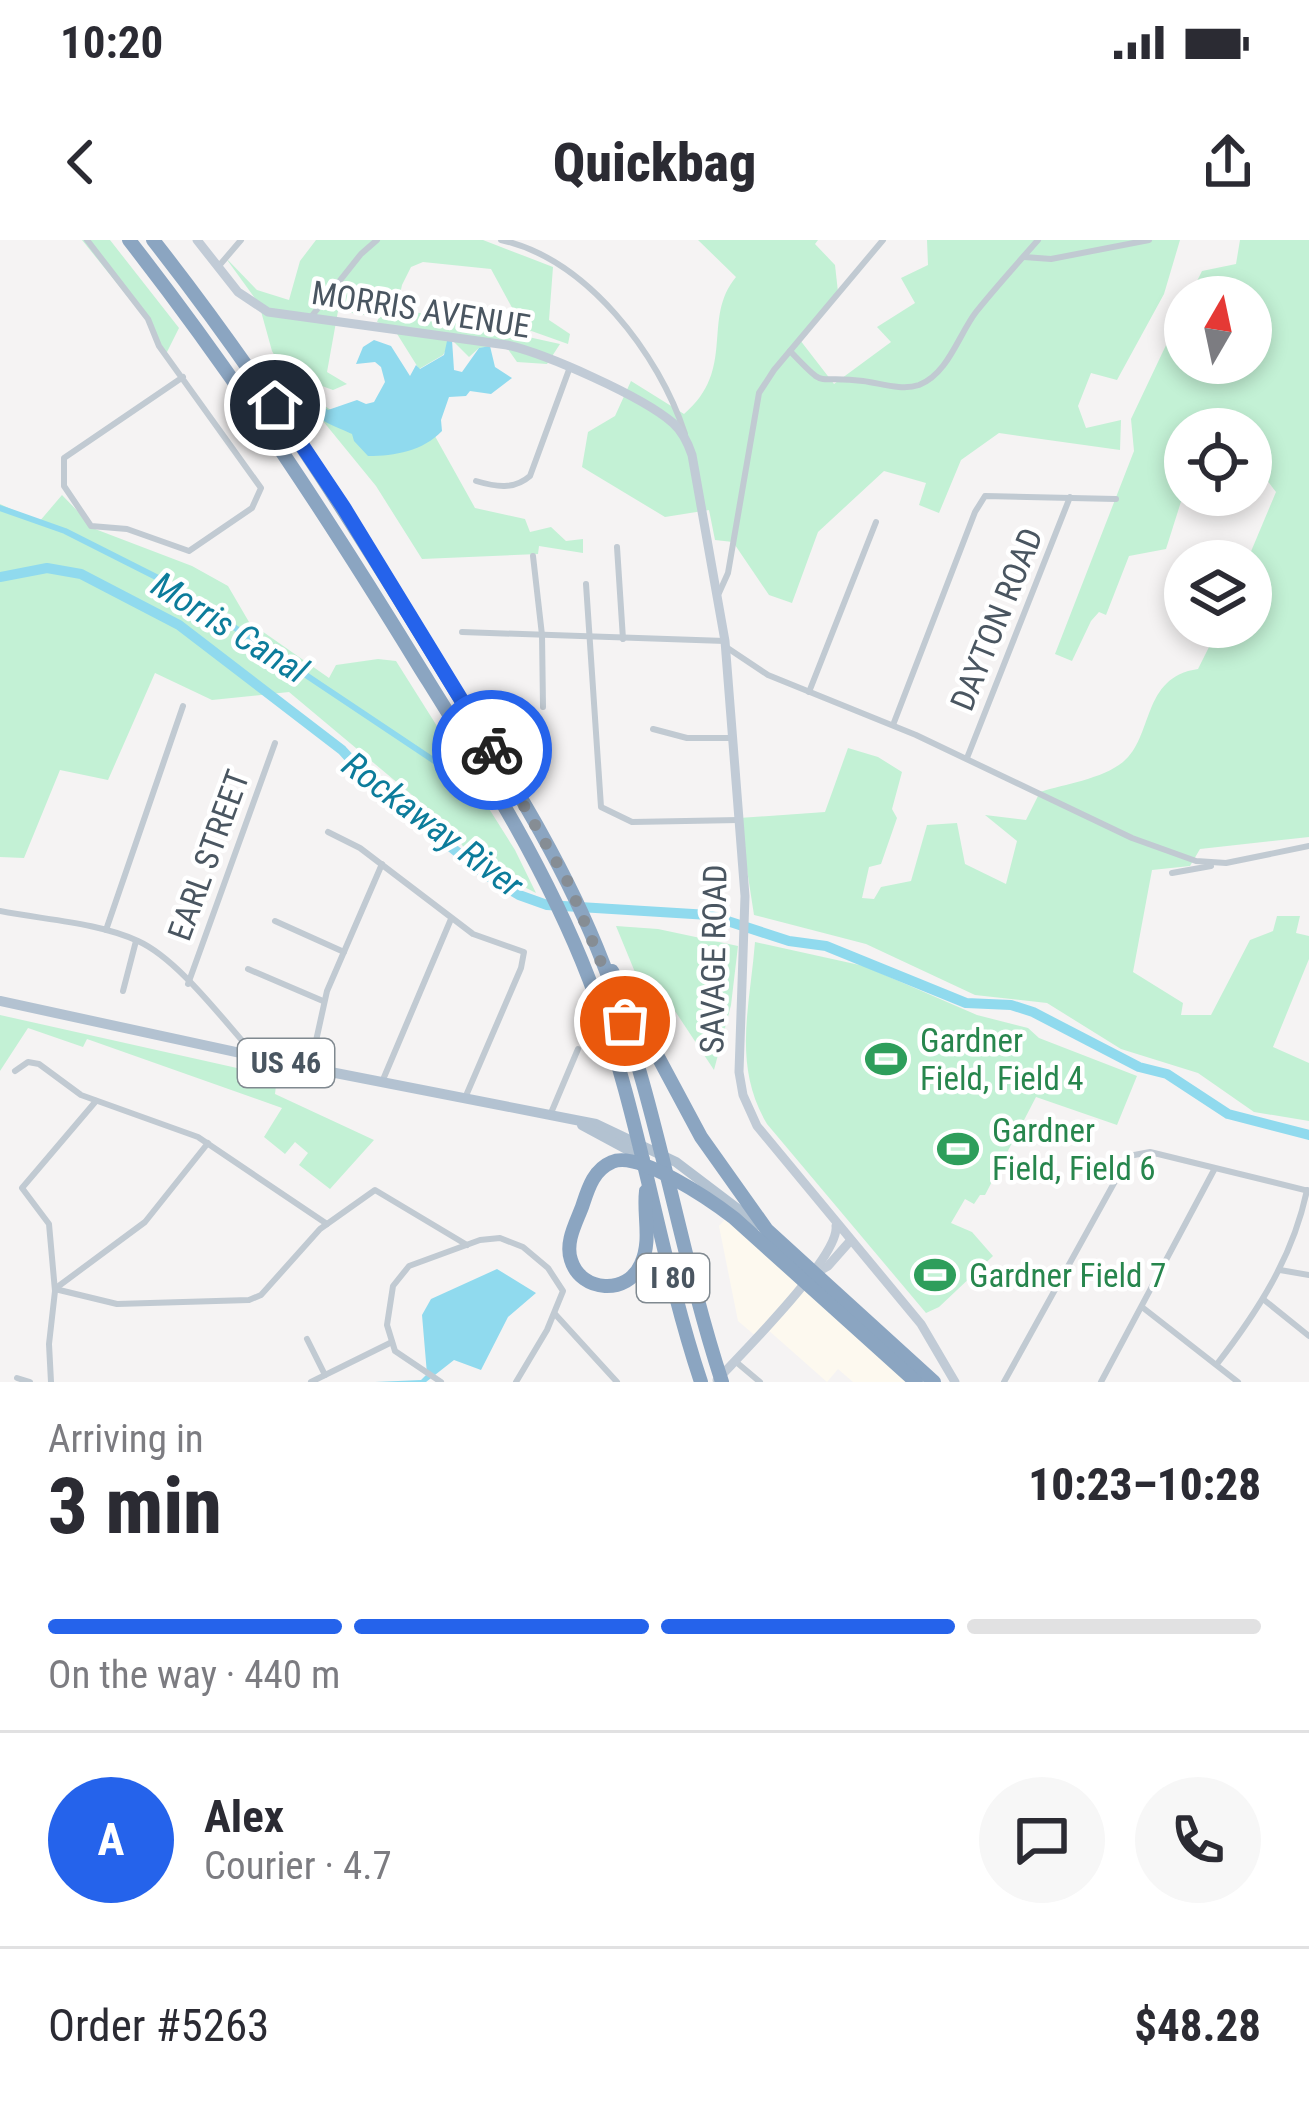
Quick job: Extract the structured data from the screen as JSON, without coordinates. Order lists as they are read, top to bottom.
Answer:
{
  "streets": {
    "highway": ["US 46", "I 80"],
    "street": [
      "MORRIS AVENUE",
      "DAYTON ROAD",
      "EARL STREET",
      "SAVAGE ROAD"
    ]
  },
  "water": ["Morris Canal", "Rockaway River"],
  "places": {
    "sports": ["Gardner Field, Field 4", "Gardner Field, Field 6", "Gardner Field 7"]
  },
  "north": "top",
  "page": {
    "status": "10:20",
    "header": "Quickbag",
    "heading": ["3 min", "Arriving in", "10:23–10:28"],
    "panel": [
      "Alex",
      "Courier · 4.7",
      "Order #5263",
      "$48.28"
    ],
    "bar": "On the way · 440 m",
    "round": "A"
  }
}
